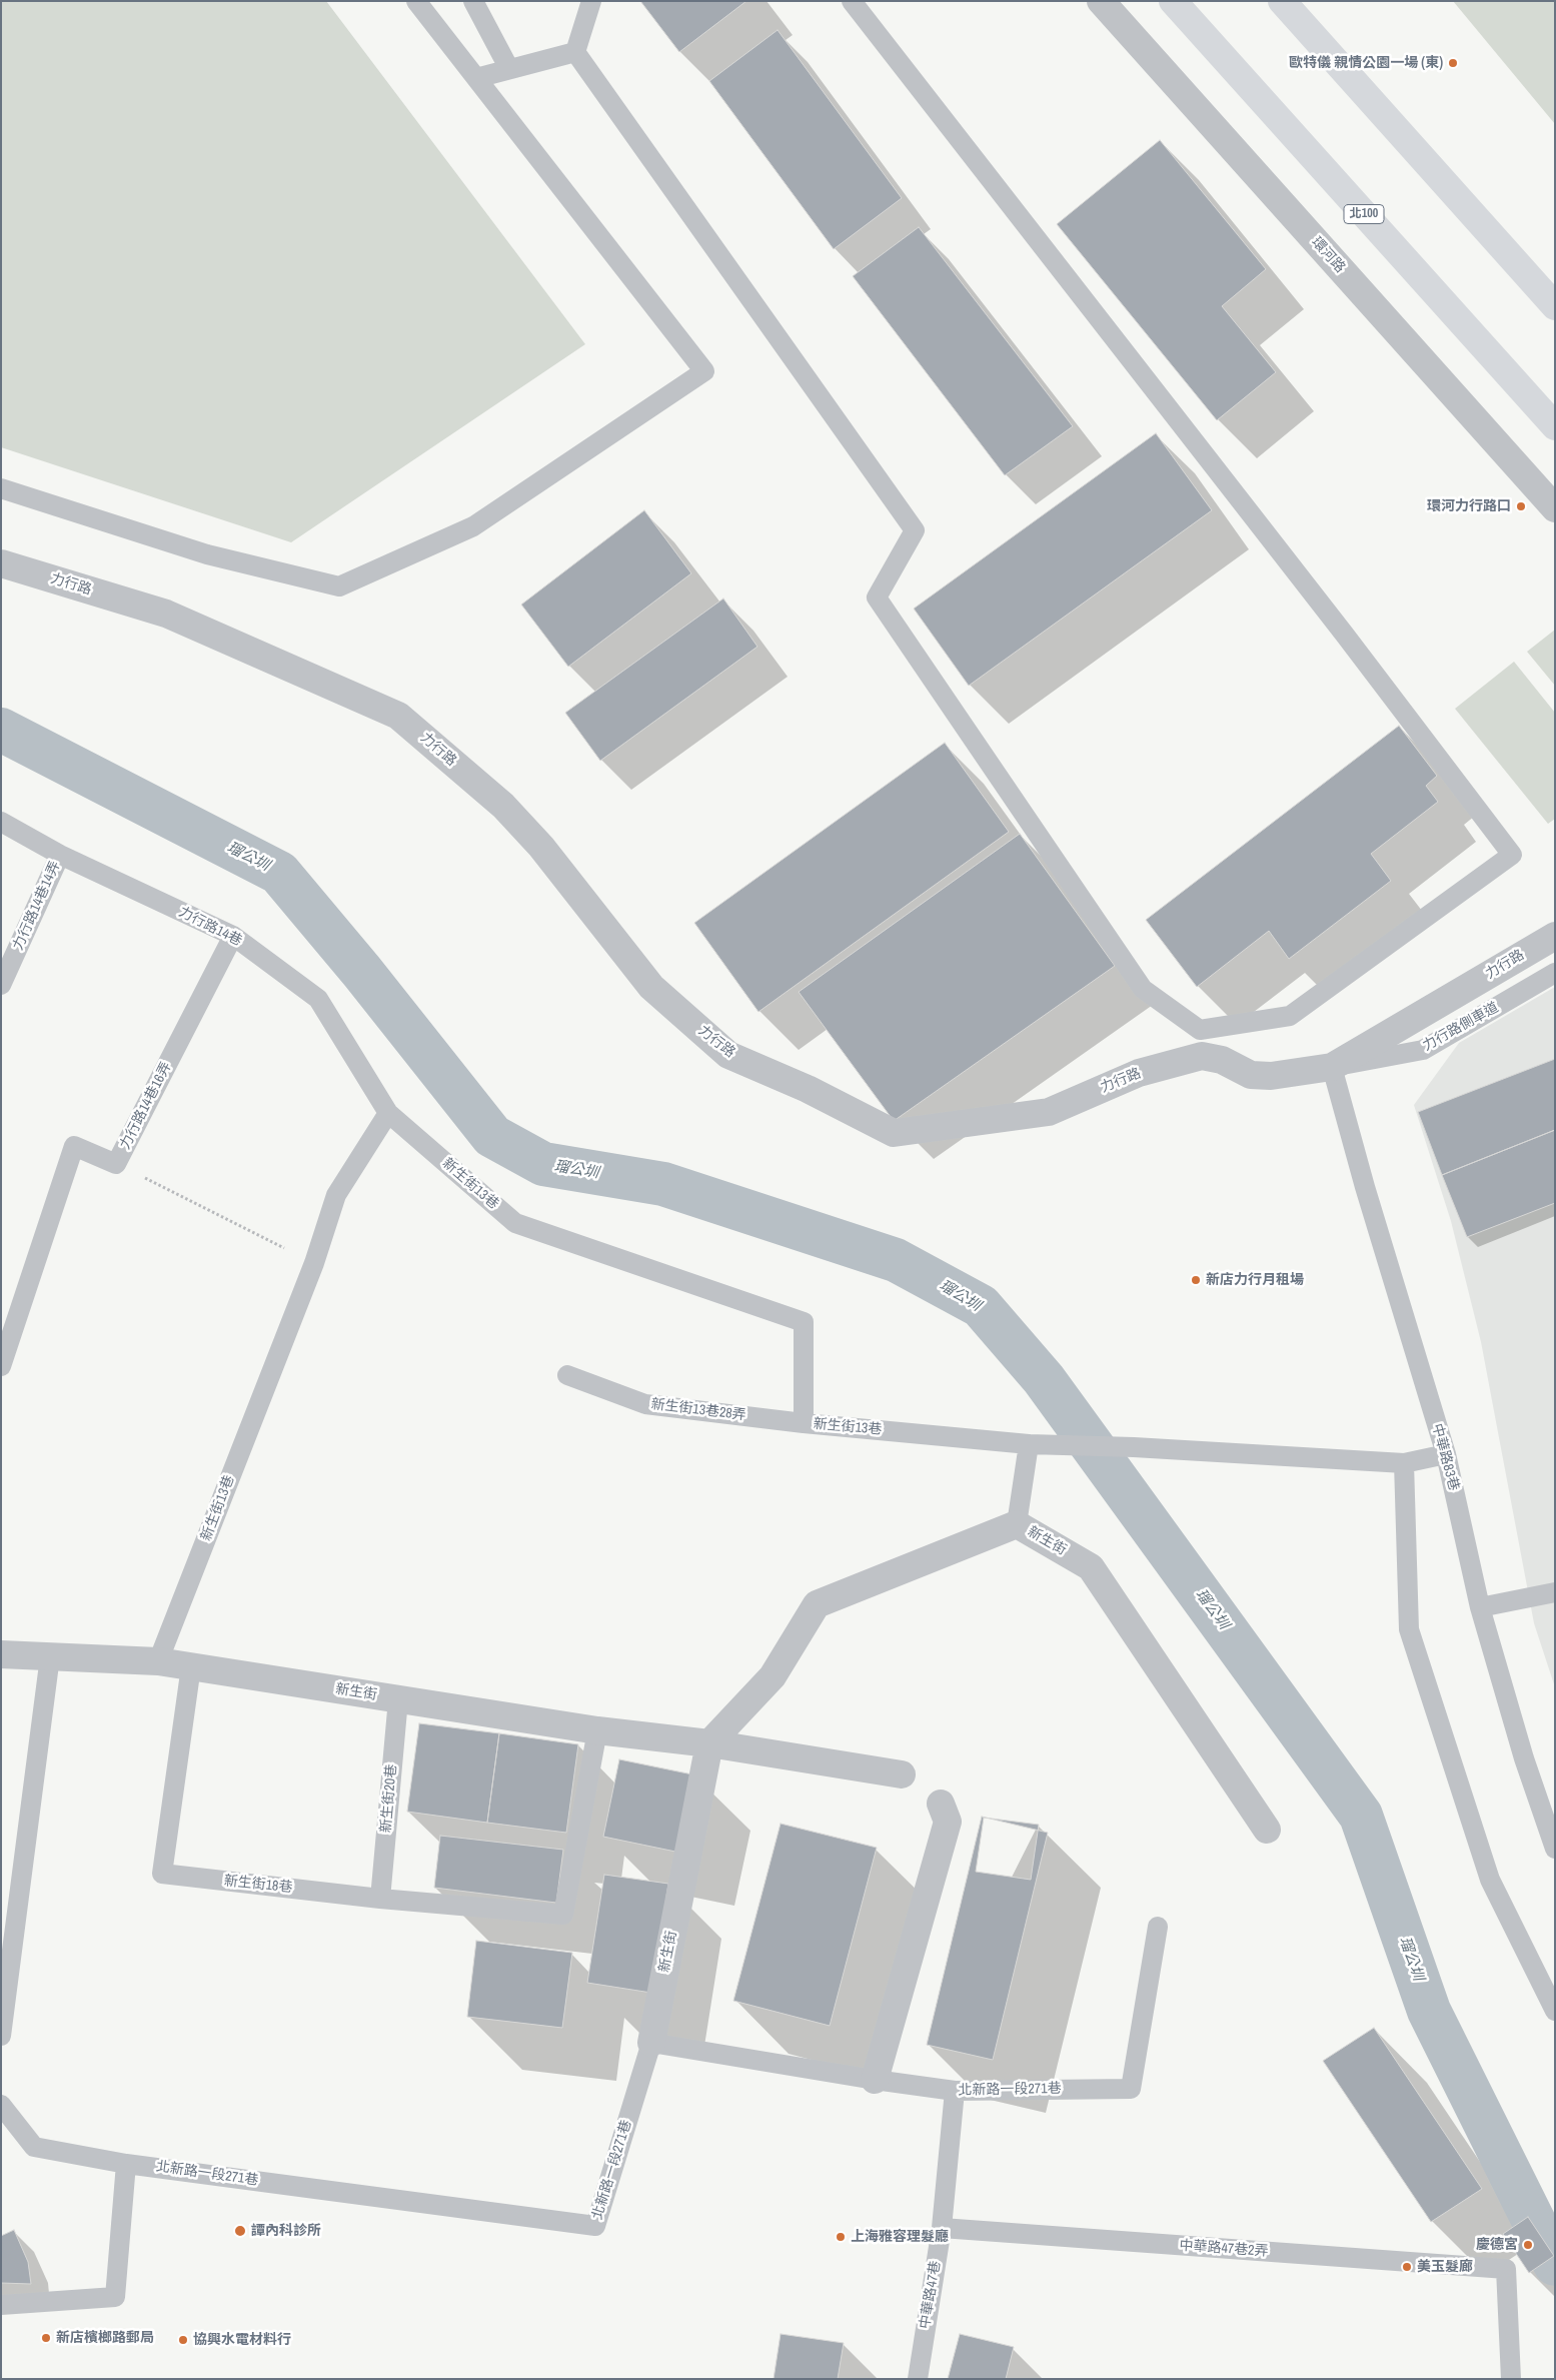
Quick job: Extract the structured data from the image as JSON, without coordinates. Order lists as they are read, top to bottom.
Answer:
{
  "streets": {
    "highway": ["北100"],
    "street": ["環河路", "力行路", "新生街"],
    "lane": [
      "力行路14巷14弄",
      "力行路14巷",
      "力行路側車道",
      "力行路14巷16弄",
      "新生街13巷",
      "新生街13巷28弄",
      "中華路83巷",
      "新生街20巷",
      "新生街18巷",
      "北新路一段271巷",
      "中華路47巷2弄",
      "中華路47巷"
    ]
  },
  "crossings": [
    ["力行路", "力行路側車道"],
    ["力行路", "中華路83巷"],
    ["力行路14巷14弄", "力行路14巷"],
    ["力行路14巷", "力行路14巷16弄"],
    ["力行路14巷", "新生街13巷"],
    ["力行路側車道", "中華路83巷"],
    ["新生街13巷", "新生街13巷28弄"],
    ["新生街13巷", "中華路83巷"],
    ["新生街13巷", "新生街"],
    ["新生街", "新生街20巷"],
    ["新生街", "新生街18巷"],
    ["新生街", "北新路一段271巷"],
    ["新生街20巷", "新生街18巷"],
    ["北新路一段271巷", "中華路47巷"],
    ["中華路47巷2弄", "中華路47巷"]
  ],
  "water": ["瑠公圳"],
  "places": [
    "歐特儀 親情公園一場 (東)",
    "環河力行路口",
    "新店力行月租場",
    "譚內科診所",
    "上海雅容理髮廳",
    "慶德宮",
    "美玉髮廊",
    "新店檳榔路郵局",
    "協興水電材料行"
  ]
}
